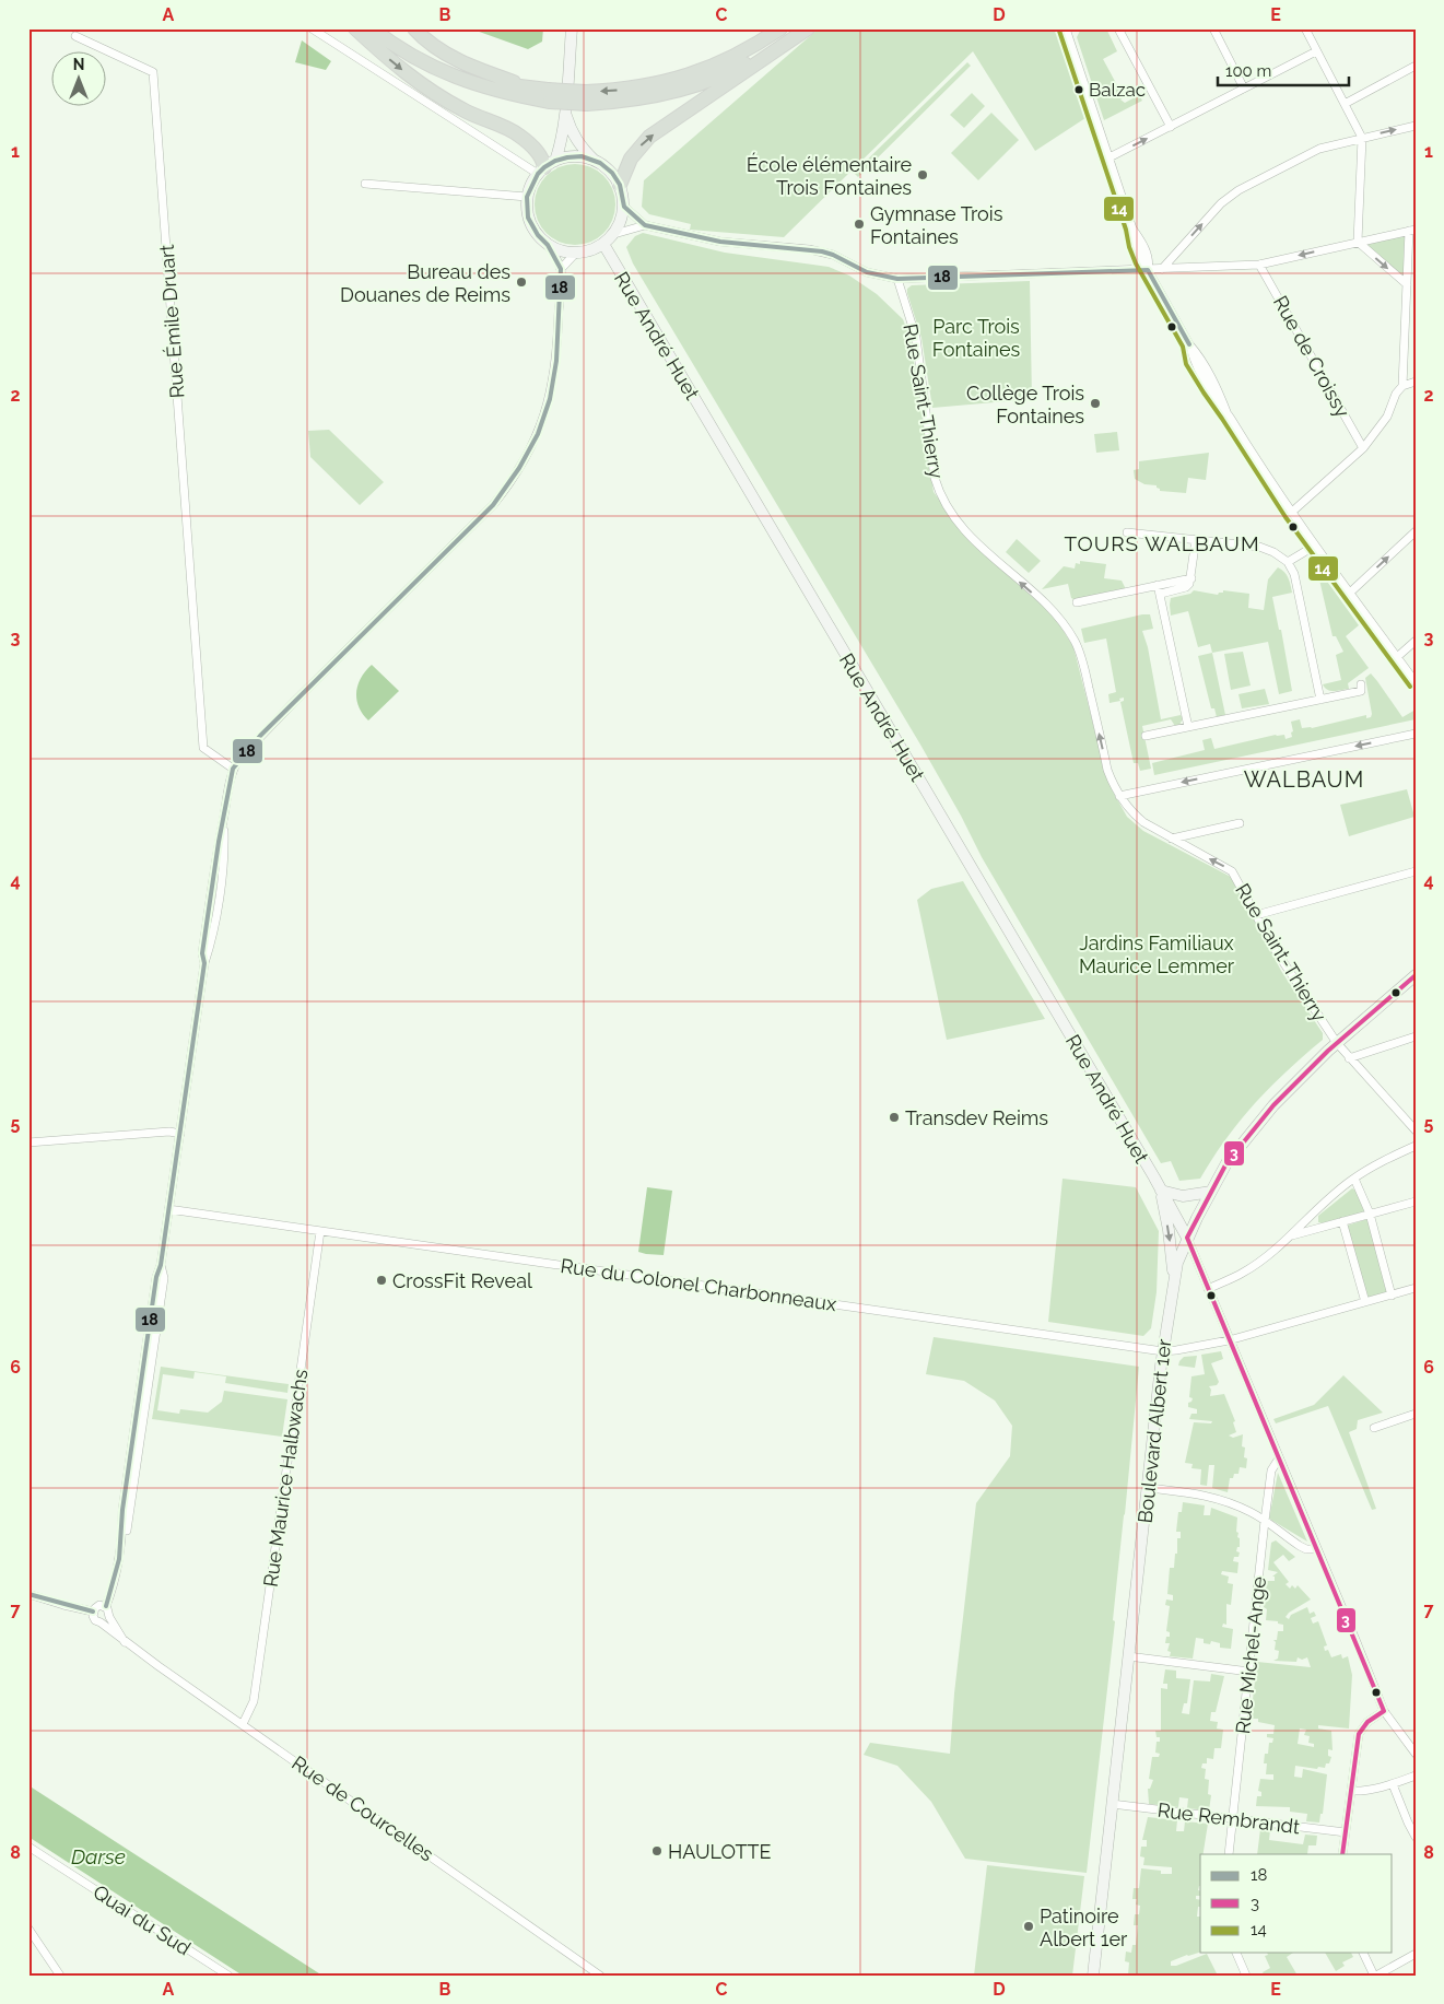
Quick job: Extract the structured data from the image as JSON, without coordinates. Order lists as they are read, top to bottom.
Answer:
{
  "streets": {
    "street": [
      "Rue Émile Druart",
      "Rue André Huet",
      "Rue de Croissy",
      "Rue Saint-Thierry",
      "Rue du Colonel Charbonneaux",
      "Boulevard Albert 1er",
      "Rue Maurice Halbwachs",
      "Rue Michel-Ange",
      "Rue de Courcelles",
      "Rue Rembrandt",
      "Quai du Sud"
    ]
  },
  "crossings": [
    ["Rue André Huet", "Boulevard Albert 1er"],
    ["Rue Saint-Thierry", "Boulevard Albert 1er"],
    ["Rue du Colonel Charbonneaux", "Boulevard Albert 1er"],
    ["Rue du Colonel Charbonneaux", "Rue Maurice Halbwachs"],
    ["Boulevard Albert 1er", "Rue Rembrandt"],
    ["Rue Maurice Halbwachs", "Rue de Courcelles"],
    ["Rue Michel-Ange", "Rue Rembrandt"]
  ],
  "one_way": ["Rue Saint-Thierry"],
  "districts": ["TOURS WALBAUM", "WALBAUM"],
  "water": ["Darse"],
  "parks": ["Parc Trois Fontaines", "Jardins Familiaux Maurice Lemmer"],
  "places": [
    "Balzac",
    "École élémentaire Trois Fontaines",
    "Gymnase Trois Fontaines",
    "Bureau des Douanes de Reims",
    "Collège Trois Fontaines",
    "Transdev Reims",
    "CrossFit Reveal",
    "HAULOTTE",
    "Patinoire Albert 1er"
  ],
  "lines": ["transit line 14", "transit line 18", "transit line 3"],
  "legend": ["18", "3", "14"],
  "scale_bar": "100 m",
  "north": "top",
  "grid": {
    "columns": [
      "A",
      "B",
      "C",
      "D",
      "E"
    ],
    "rows": [
      "1",
      "2",
      "3",
      "4",
      "5",
      "6",
      "7",
      "8"
    ]
  }
}
